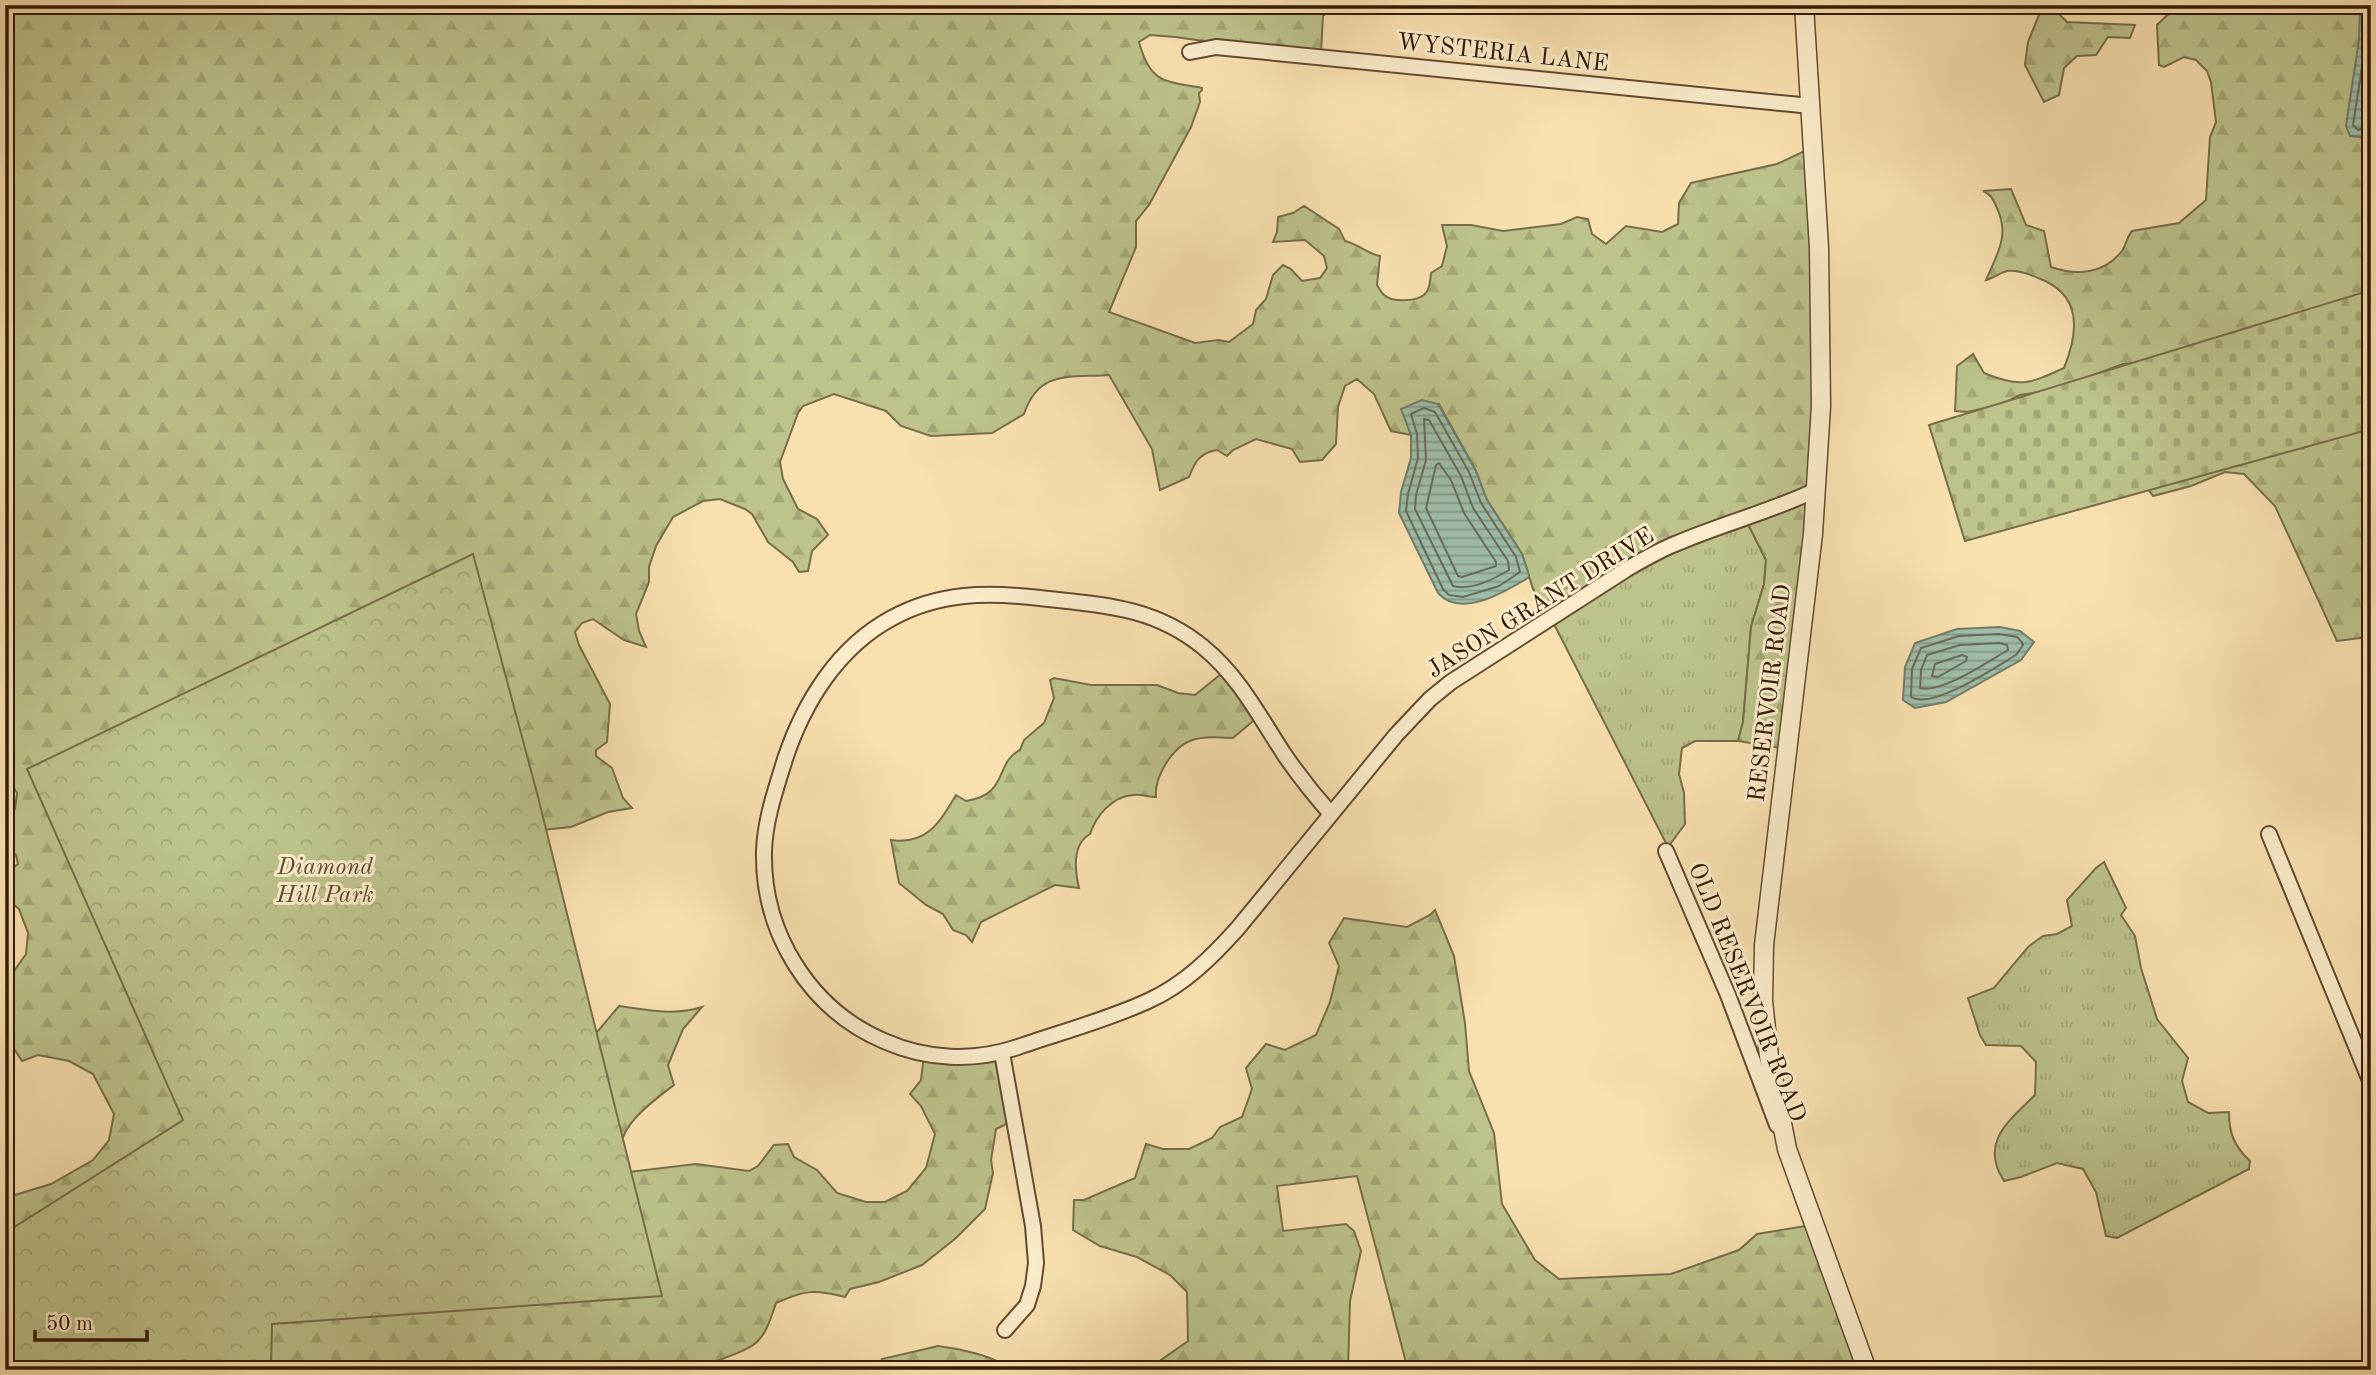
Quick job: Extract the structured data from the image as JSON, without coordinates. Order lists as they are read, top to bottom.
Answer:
{
  "streets": {
    "street": [
      "WYSTERIA LANE",
      "JASON GRANT DRIVE",
      "RESERVOIR ROAD",
      "OLD RESERVOIR ROAD"
    ]
  },
  "crossings": [
    ["WYSTERIA LANE", "RESERVOIR ROAD"],
    ["JASON GRANT DRIVE", "RESERVOIR ROAD"],
    ["RESERVOIR ROAD", "OLD RESERVOIR ROAD"]
  ],
  "parks": ["Diamond Hill Park"],
  "scale_bar": "50 m"
}
